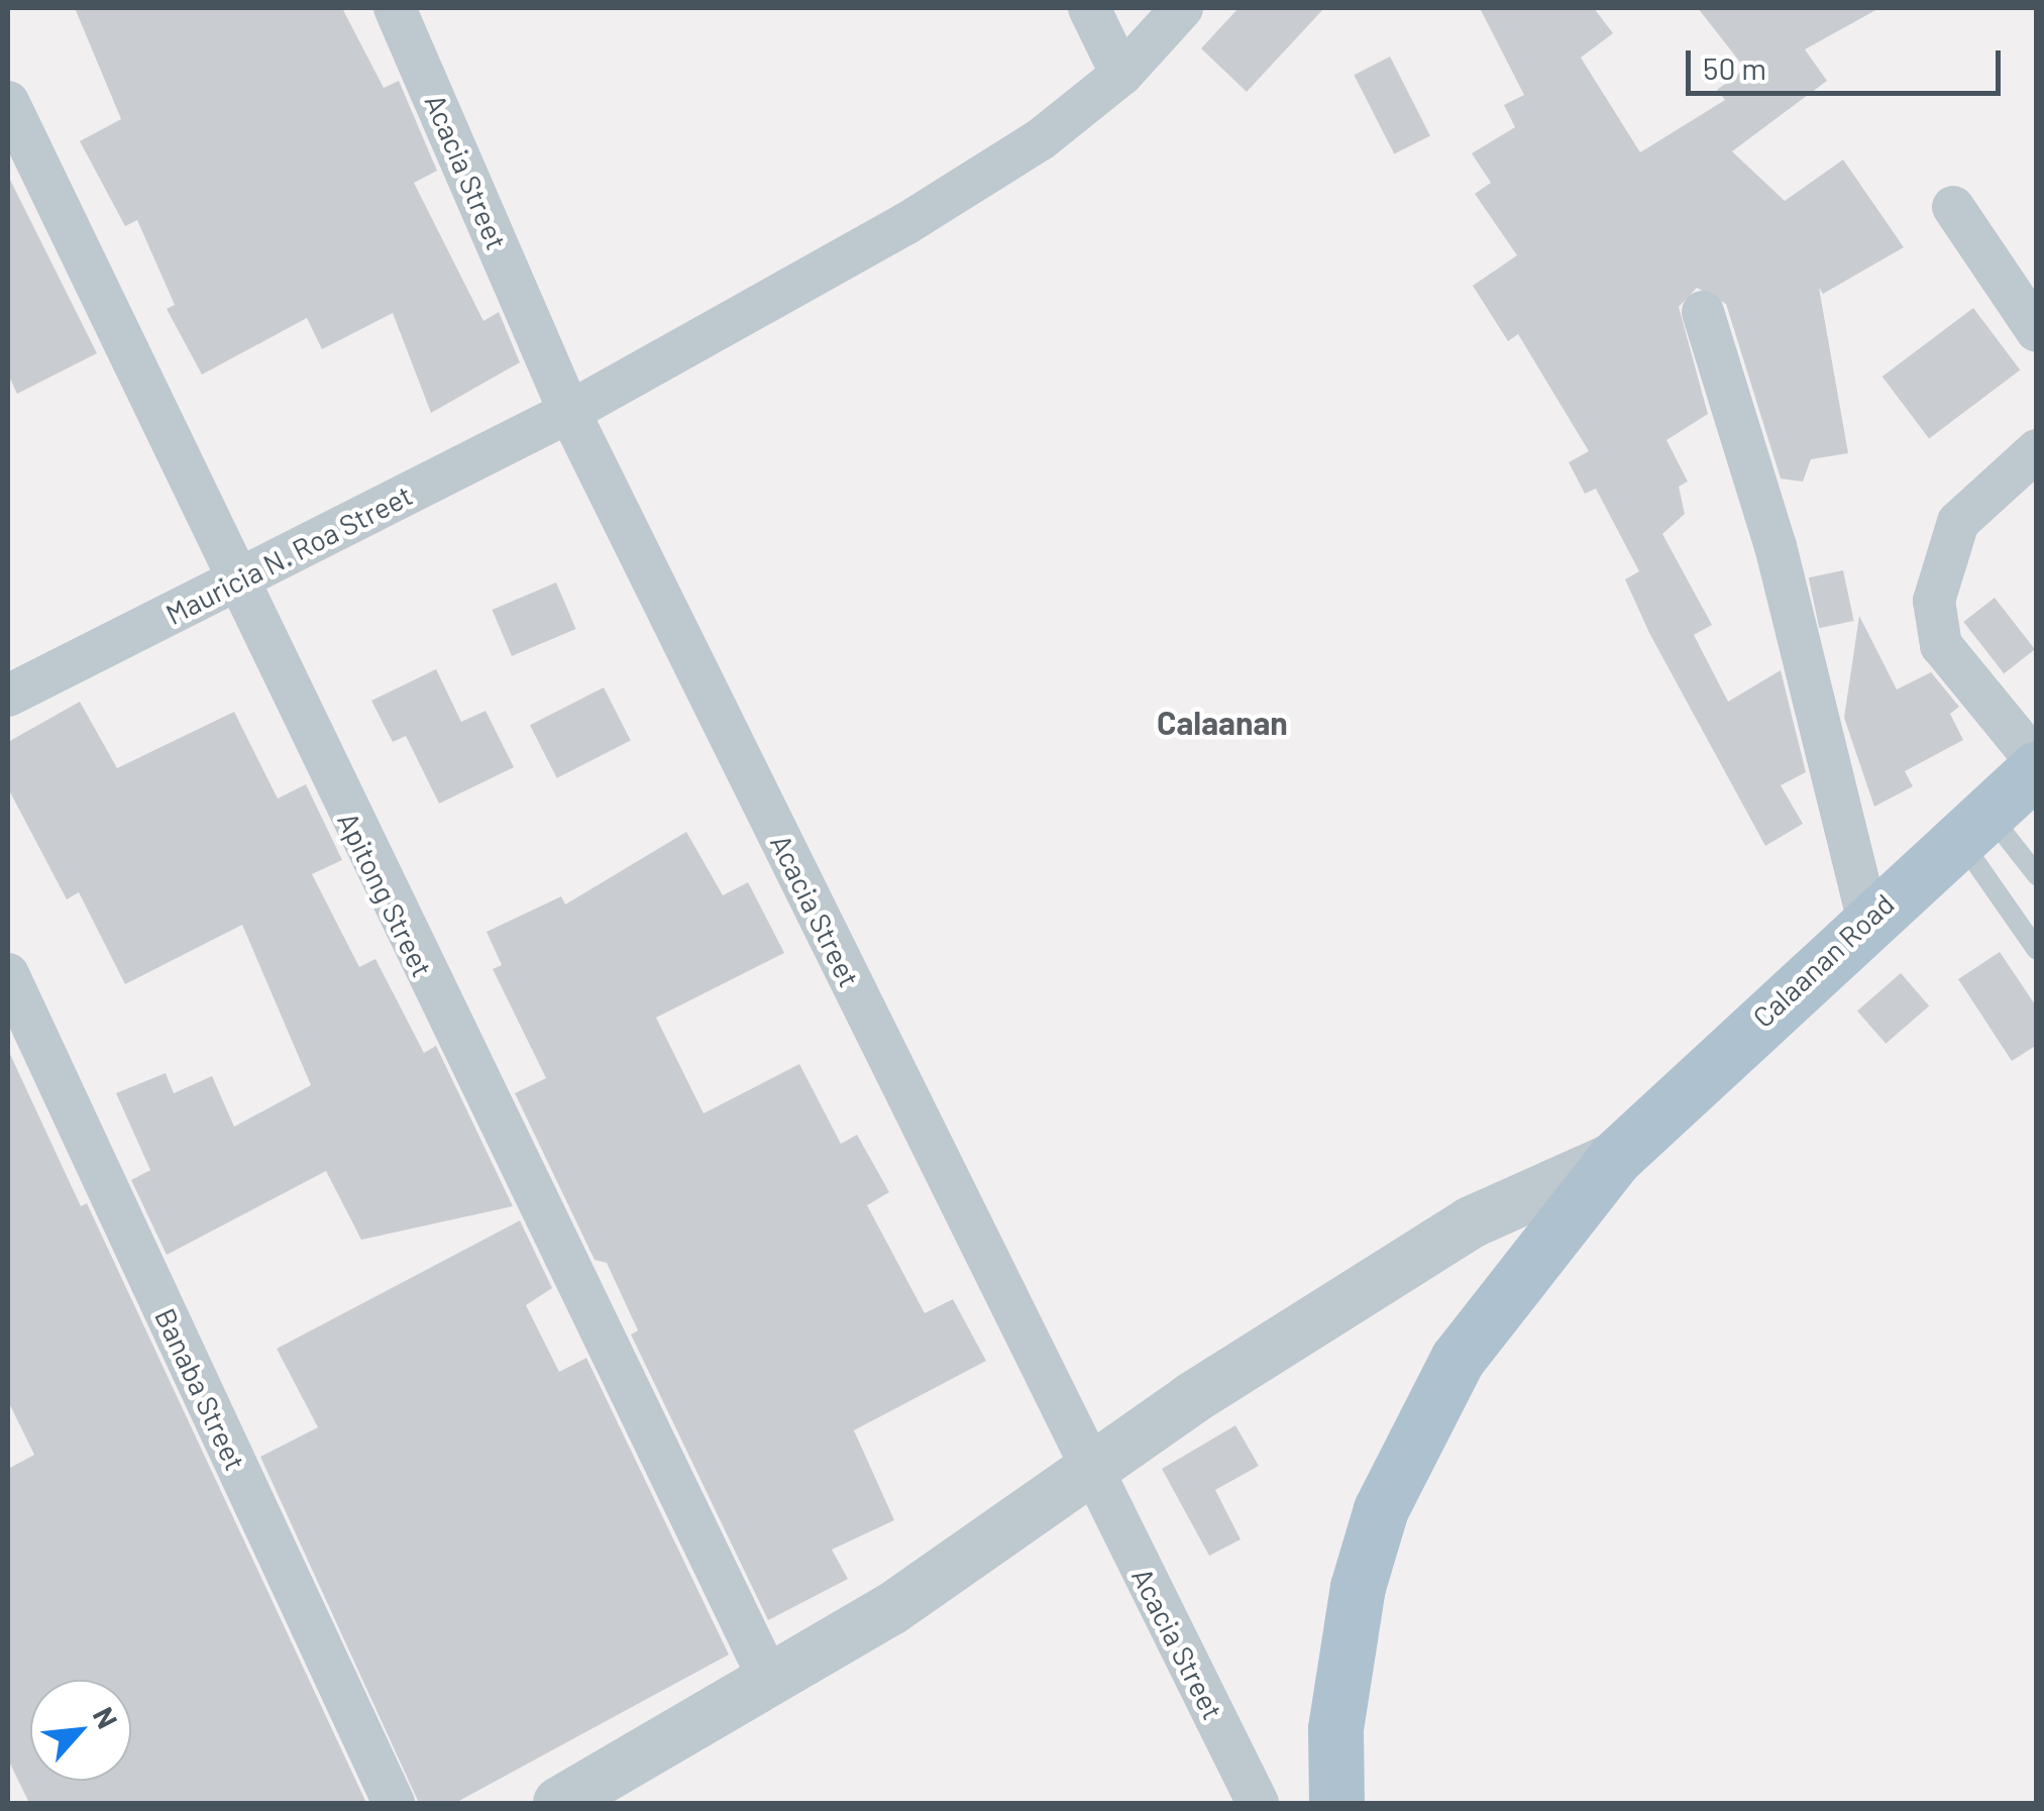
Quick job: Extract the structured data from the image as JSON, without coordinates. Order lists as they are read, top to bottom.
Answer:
{
  "streets": {
    "main road": ["Calaanan Road"],
    "street": [
      "Acacia Street",
      "Mauricia N. Roa Street",
      "Apitong Street",
      "Banaba Street"
    ]
  },
  "crossings": [
    ["Acacia Street", "Mauricia N. Roa Street"],
    ["Mauricia N. Roa Street", "Apitong Street"]
  ],
  "districts": ["Calaanan"],
  "scale_bar": "50 m",
  "north": "top right"
}
